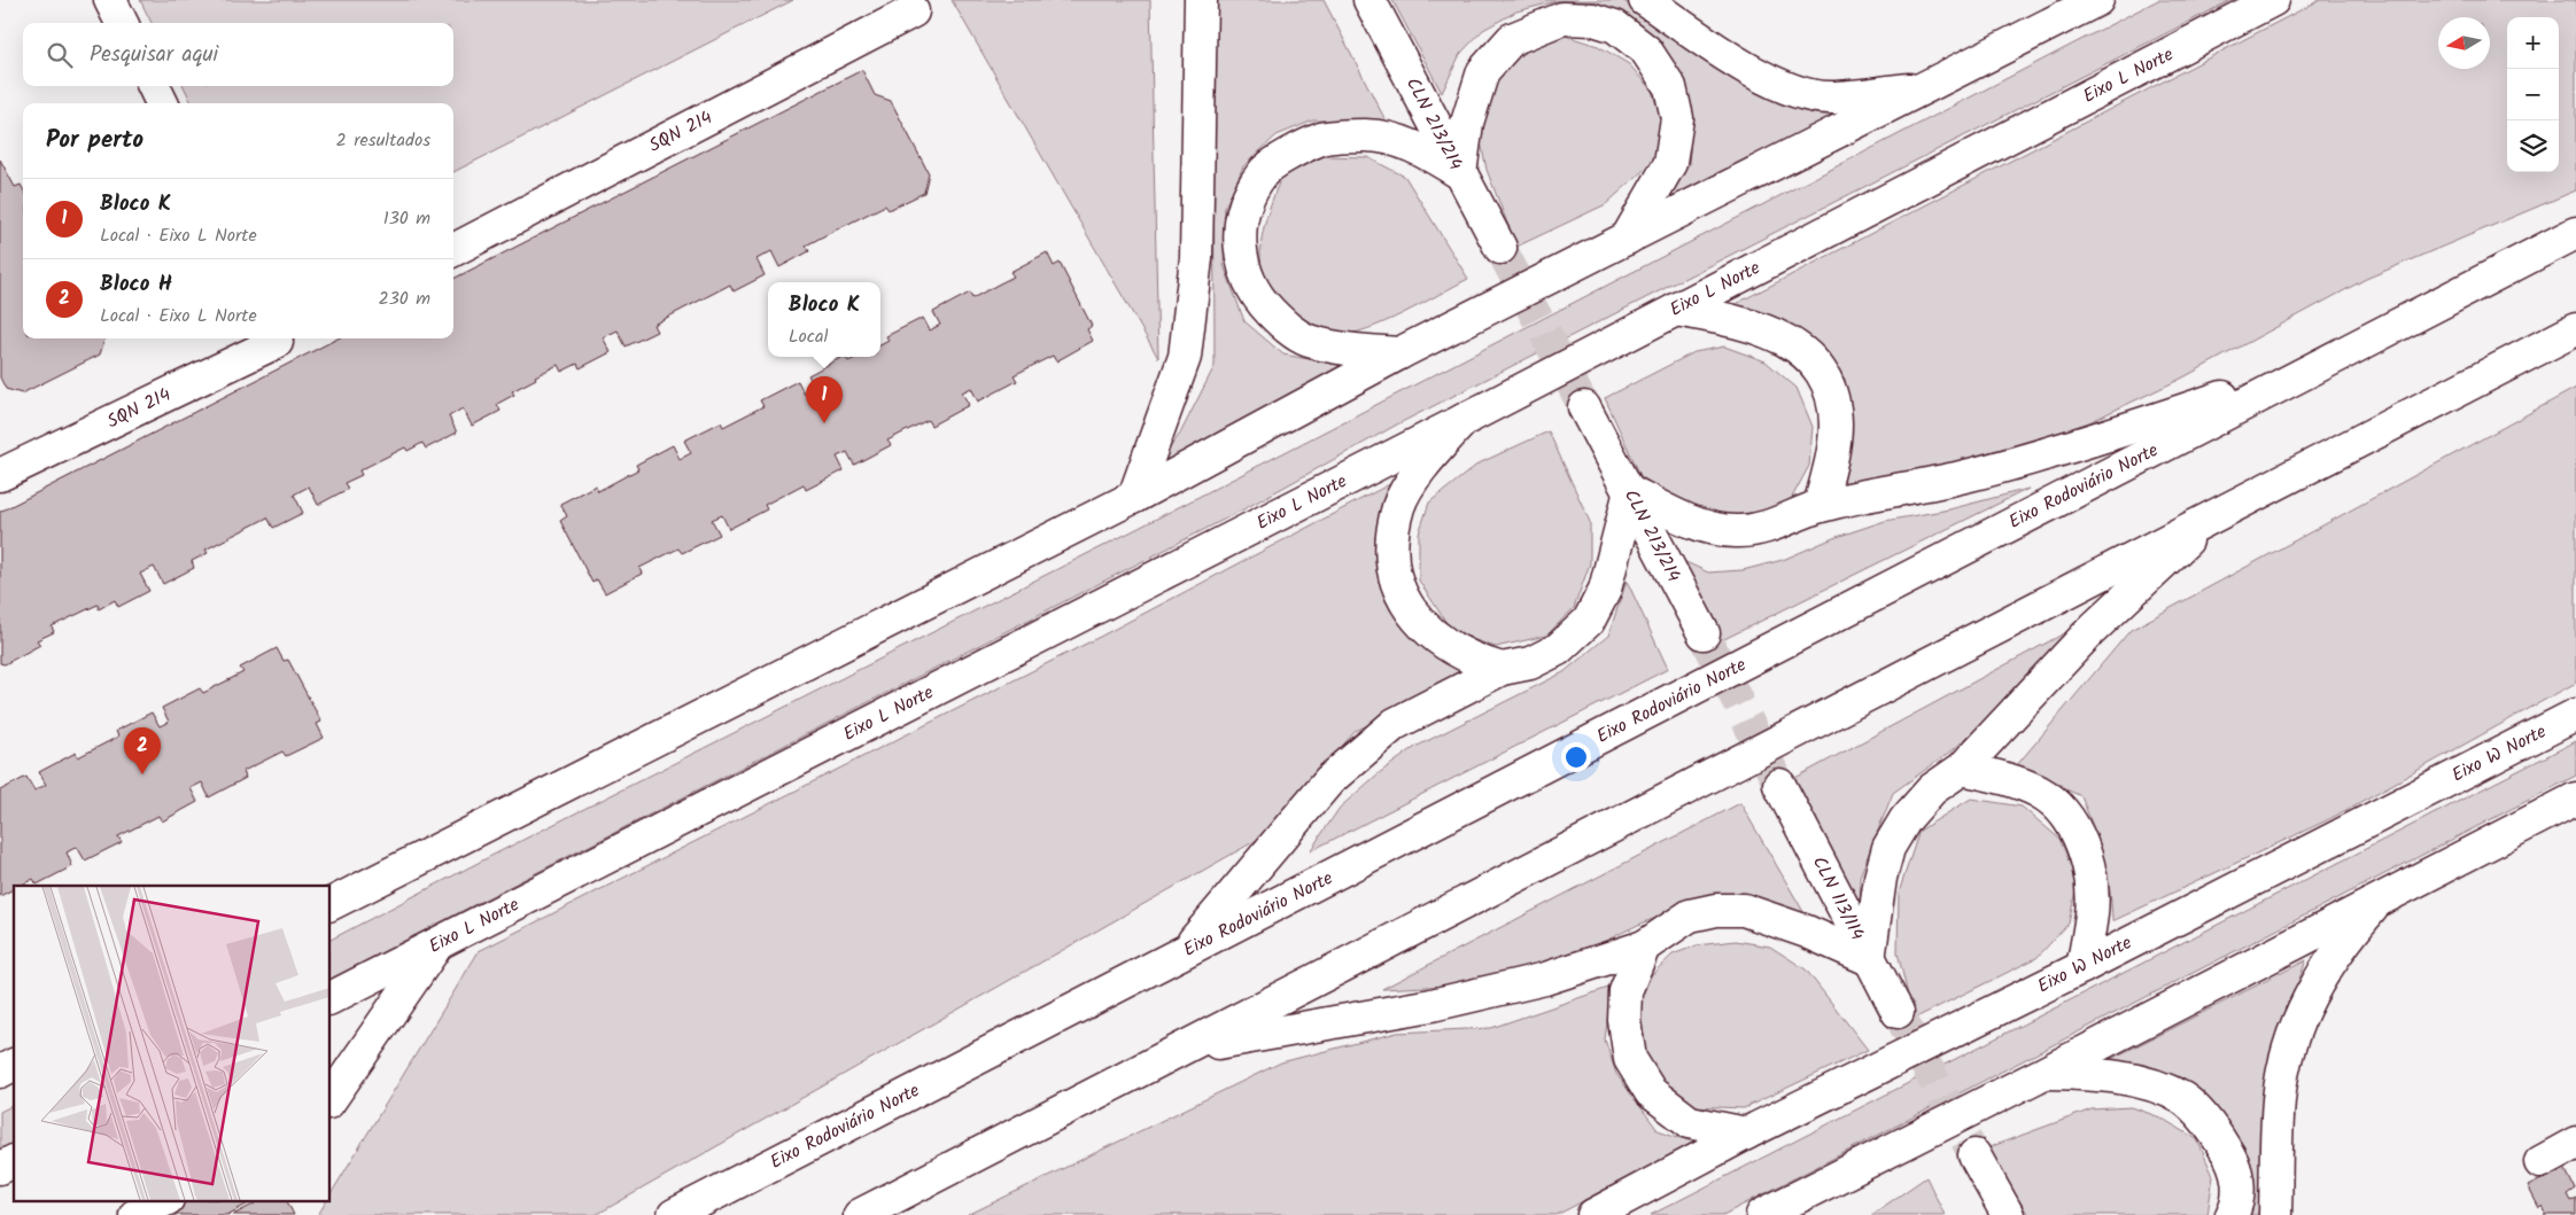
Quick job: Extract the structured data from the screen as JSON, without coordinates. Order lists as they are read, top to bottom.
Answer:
{
  "streets": {
    "main road": [
      "Eixo L Norte",
      "CLN 213/214",
      "SQN 214",
      "Eixo Rodoviário Norte",
      "Eixo W Norte",
      "CLN 113/114"
    ]
  },
  "north": "left",
  "page": {
    "map_buttons": ["+", "−"],
    "search": "Pesquisar aqui",
    "heading": ["Por perto", "2 resultados"],
    "list": [
      {
        "mark": "1",
        "name": "Bloco K",
        "note": "Local · Eixo L Norte",
        "value": "130 m"
      },
      {
        "mark": "2",
        "name": "Bloco H",
        "note": "Local · Eixo L Norte",
        "value": "230 m"
      }
    ],
    "popup": ["Bloco K", "Local"],
    "pins": ["1", "2"]
  }
}
